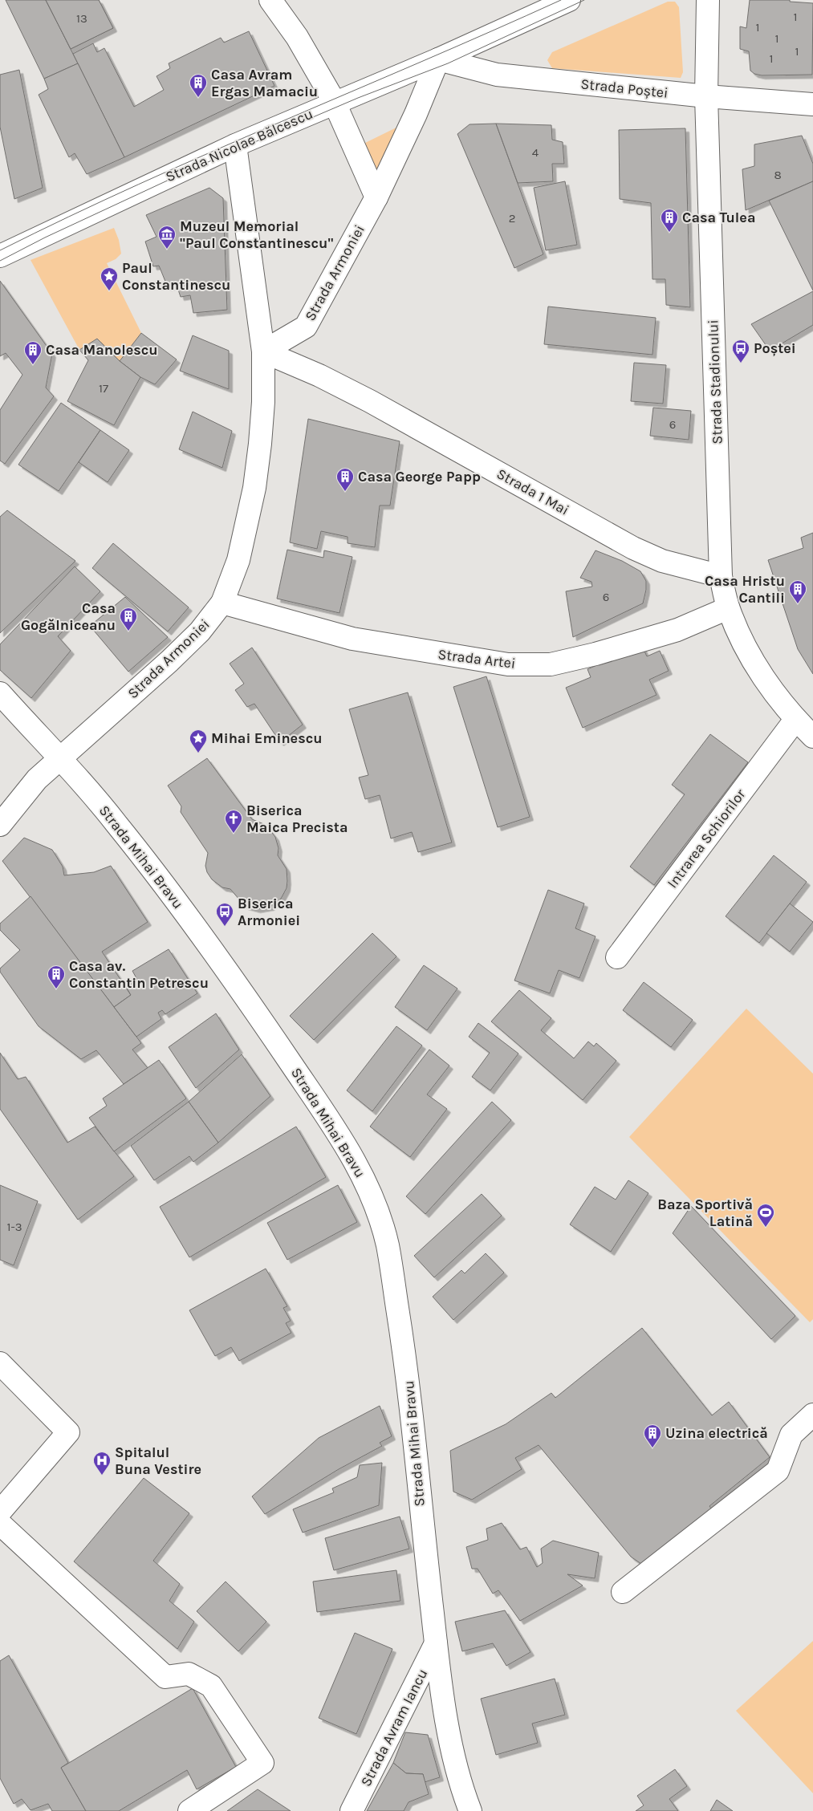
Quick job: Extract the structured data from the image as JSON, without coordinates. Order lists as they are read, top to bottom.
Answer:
{
  "streets": {
    "street": [
      "Strada Poștei",
      "Strada Nicolae Bălcescu",
      "Strada Armoniei",
      "Strada Stadionului",
      "Strada 1 Mai",
      "Strada Artei",
      "Intrarea Schiorilor",
      "Strada Mihai Bravu",
      "Strada Avram Iancu"
    ]
  },
  "crossings": [
    ["Strada Poștei", "Strada Nicolae Bălcescu"],
    ["Strada Poștei", "Strada Armoniei"],
    ["Strada Poștei", "Strada Stadionului"],
    ["Strada Nicolae Bălcescu", "Strada Armoniei"],
    ["Strada Armoniei", "Strada 1 Mai"],
    ["Strada Armoniei", "Strada Artei"],
    ["Strada Armoniei", "Strada Mihai Bravu"],
    ["Strada Stadionului", "Strada 1 Mai"],
    ["Strada Stadionului", "Strada Artei"],
    ["Strada Stadionului", "Intrarea Schiorilor"],
    ["Strada Mihai Bravu", "Strada Avram Iancu"]
  ],
  "places": {
    "building": [
      "Casa Avram Ergas Mamaciu",
      "Casa Tulea",
      "Casa Manolescu",
      "Casa George Papp",
      "Casa Hristu Cantili",
      "Casa Gogălniceanu",
      "Casa av. Constantin Petrescu",
      "Uzina electrică"
    ],
    "museum": ["Muzeul Memorial \"Paul Constantinescu\""],
    "place": ["Paul Constantinescu", "Mihai Eminescu"],
    "bus stop": ["Poștei", "Biserica Armoniei"],
    "church": ["Biserica Maica Precista"],
    "sports": ["Baza Sportivă Latină"],
    "hospital": ["Spitalul Buna Vestire"]
  },
  "house_numbers": [
    "1",
    "13",
    "1",
    "1",
    "1",
    "1",
    "4",
    "8",
    "2",
    "17",
    "6",
    "6",
    "1-3"
  ]
}
